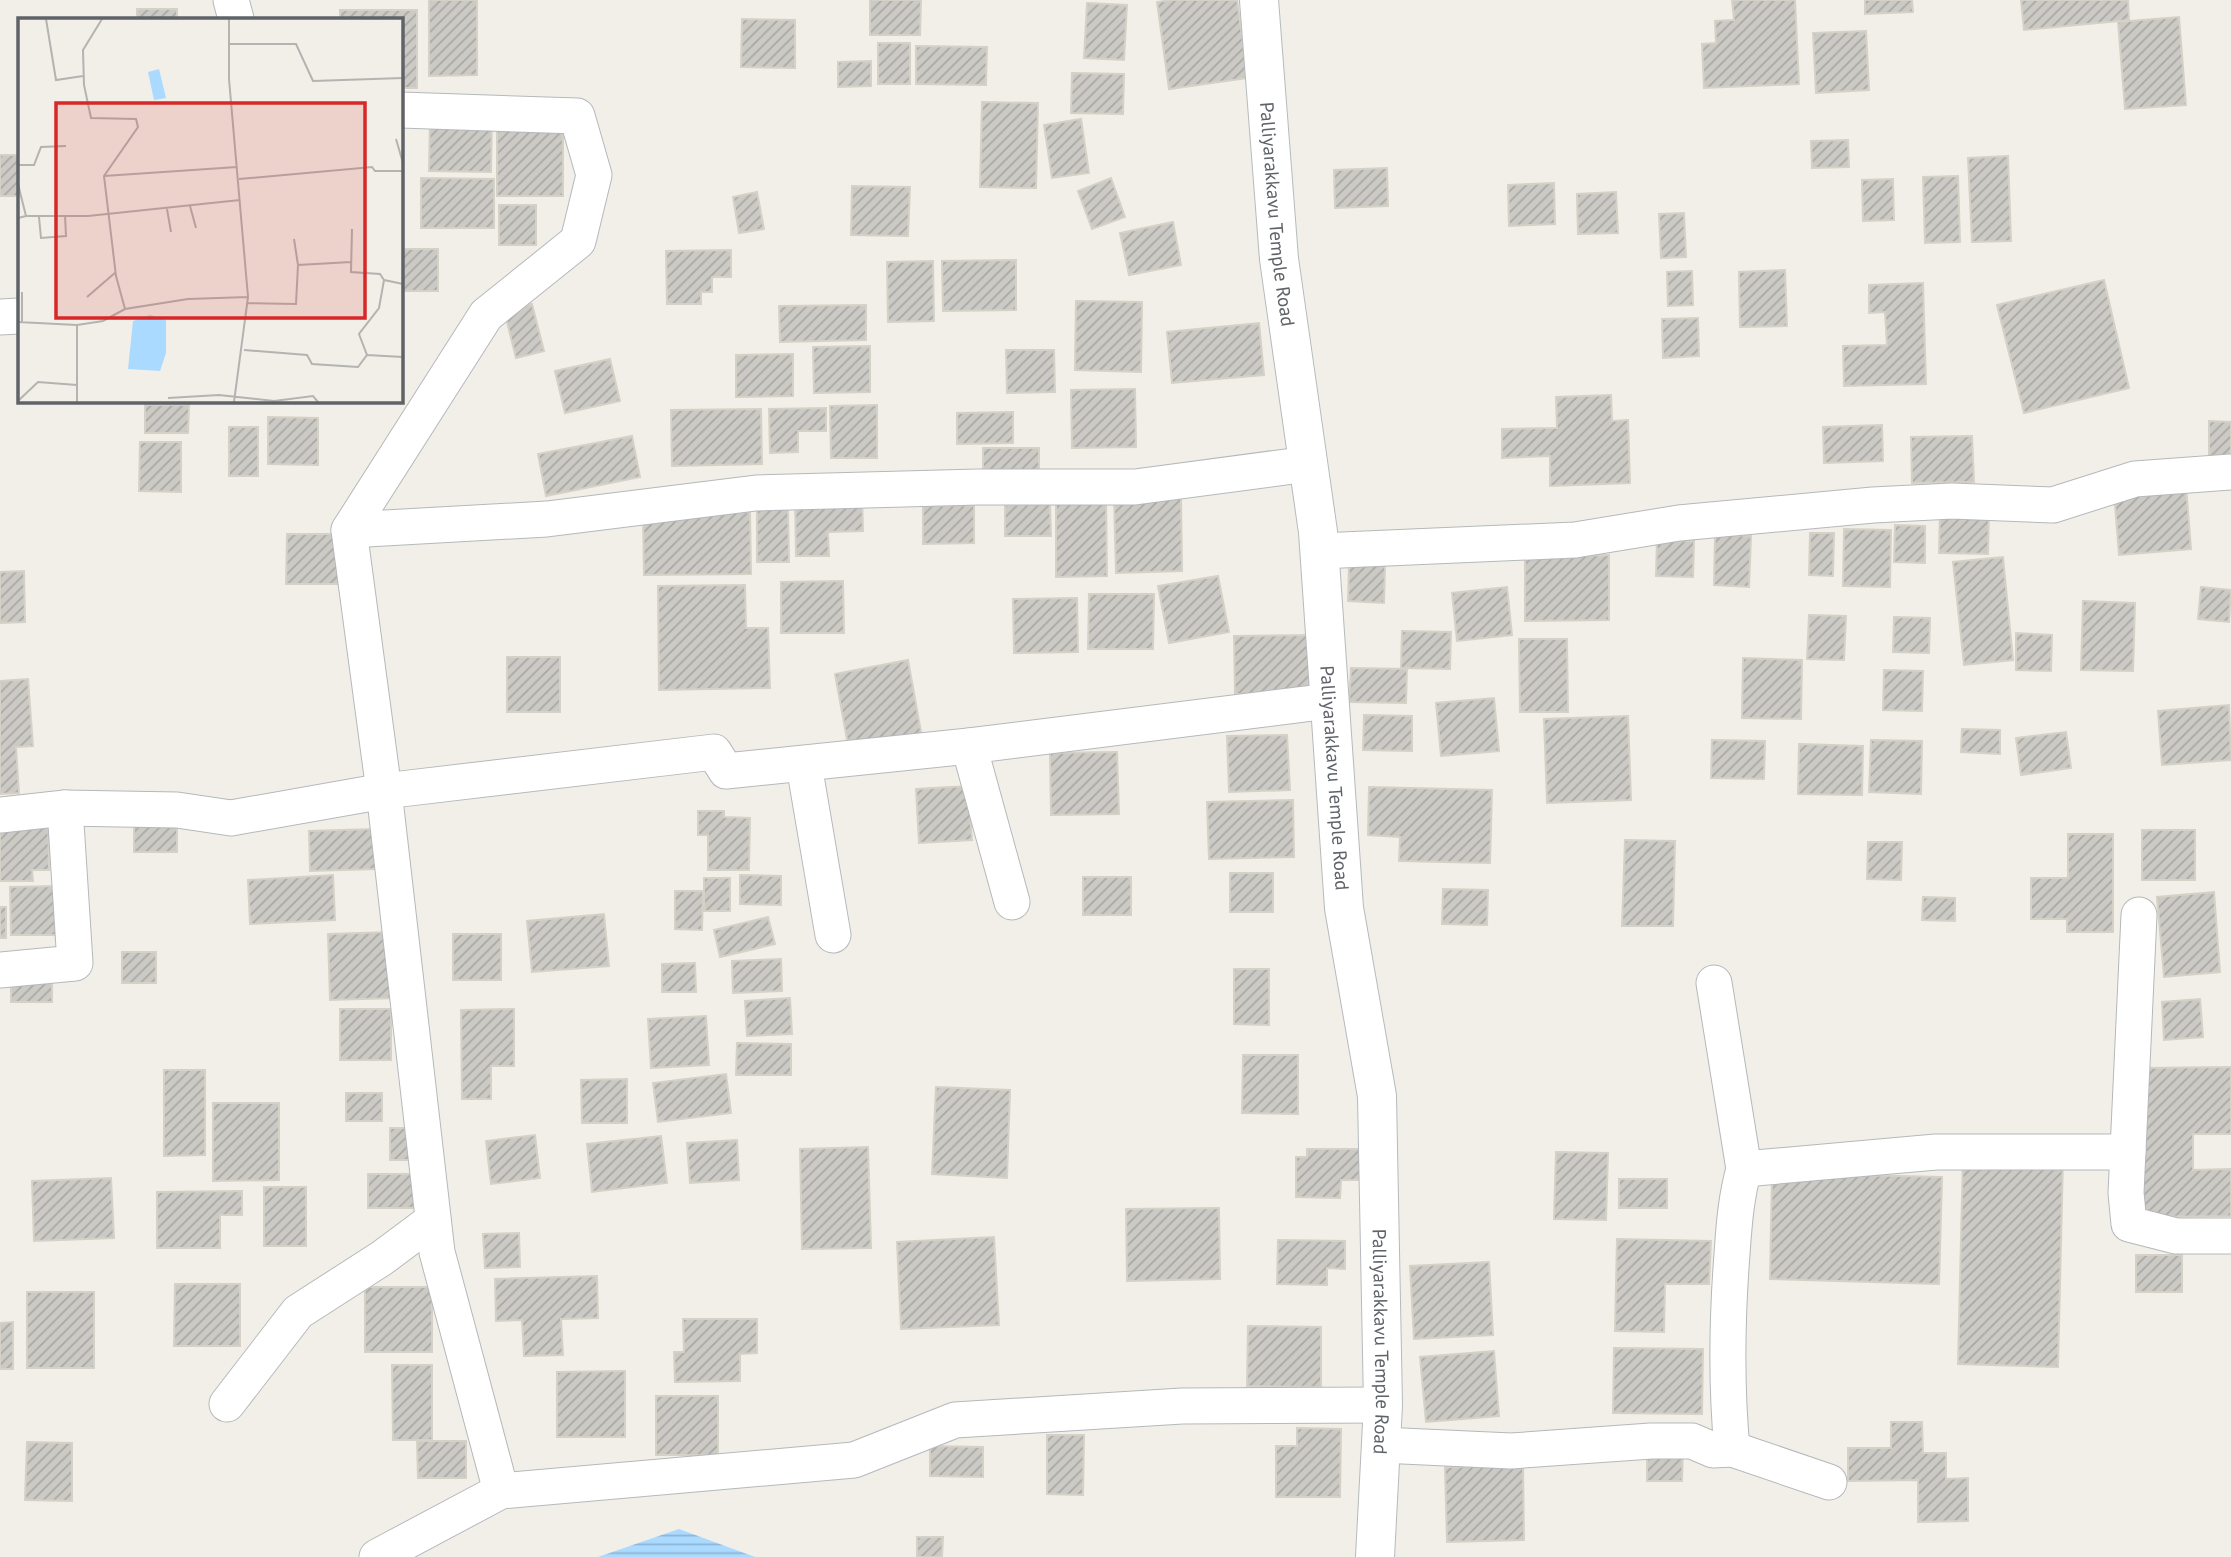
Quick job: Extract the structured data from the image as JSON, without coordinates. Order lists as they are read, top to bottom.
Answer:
{
  "streets": {
    "street": ["Palliyarakkavu Temple Road"]
  }
}
